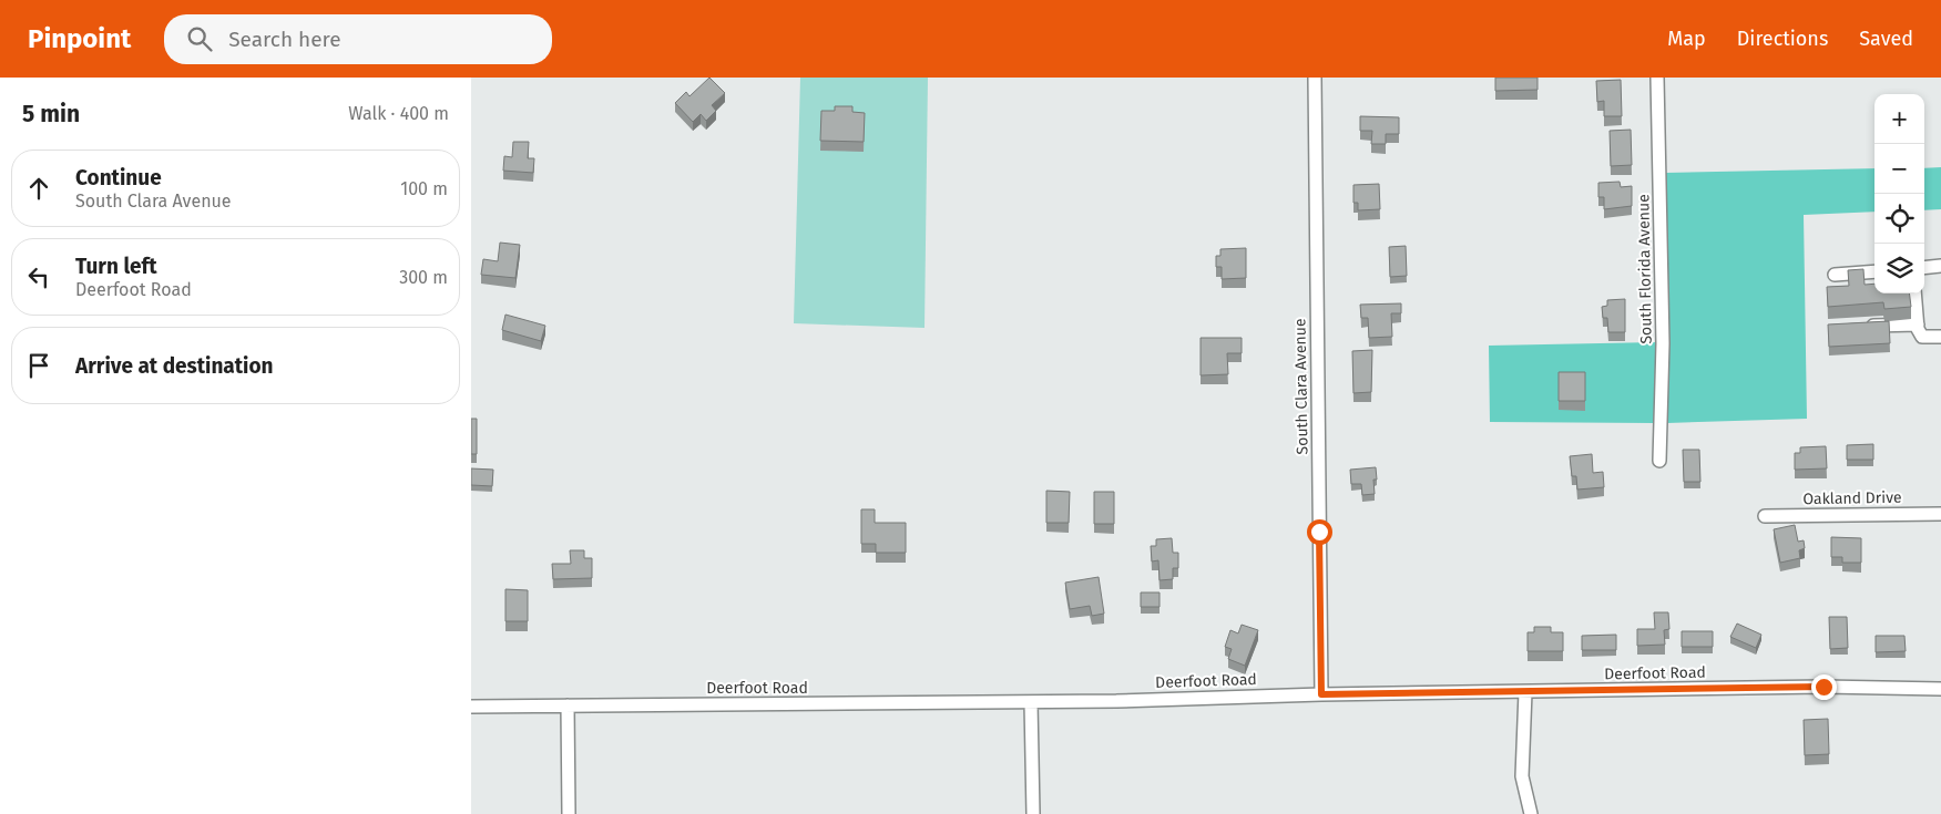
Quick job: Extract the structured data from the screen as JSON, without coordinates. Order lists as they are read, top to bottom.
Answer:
{
  "streets": {
    "street": [
      "South Florida Avenue",
      "South Clara Avenue",
      "Oakland Drive",
      "Deerfoot Road"
    ]
  },
  "crossings": [
    ["South Clara Avenue", "Deerfoot Road"]
  ],
  "page": {
    "header": "Pinpoint",
    "search": "Search here",
    "nav": ["Map", "Directions", "Saved"],
    "heading": ["5 min", "Walk · 400 m"],
    "map_buttons": ["+", "−"],
    "list": [
      ["Continue", "South Clara Avenue", "100 m"],
      ["Turn left", "Deerfoot Road", "300 m"],
      "Arrive at destination"
    ]
  }
}
